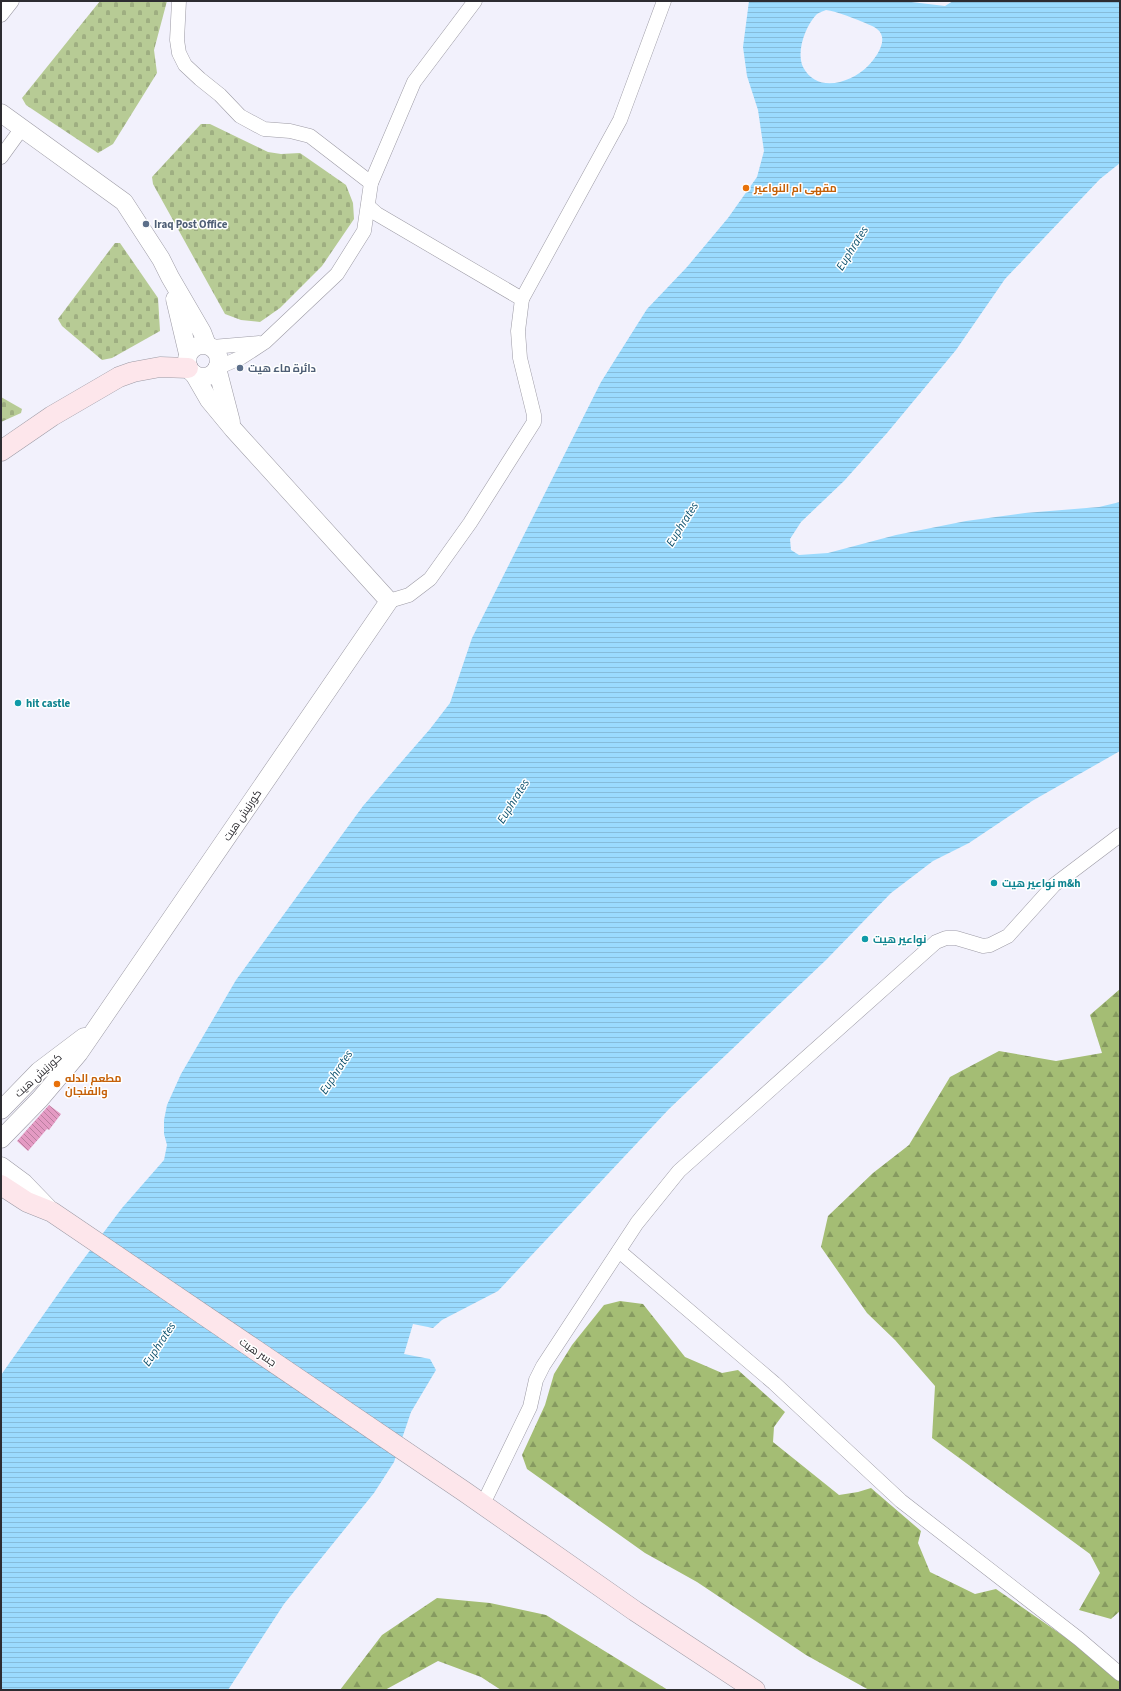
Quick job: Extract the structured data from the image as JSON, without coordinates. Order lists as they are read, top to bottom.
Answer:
{
  "streets": {
    "main road": ["جسر هيت"],
    "street": ["كورنيش هيت"]
  },
  "water": ["Euphrates"],
  "places": [
    "مقهى ام النواعير",
    "Iraq Post Office",
    "دائرة ماء هيت",
    "hit castle",
    "نواعير هيت m&h",
    "نواعير هيت",
    "مطعم الدله والفنجان"
  ]
}
